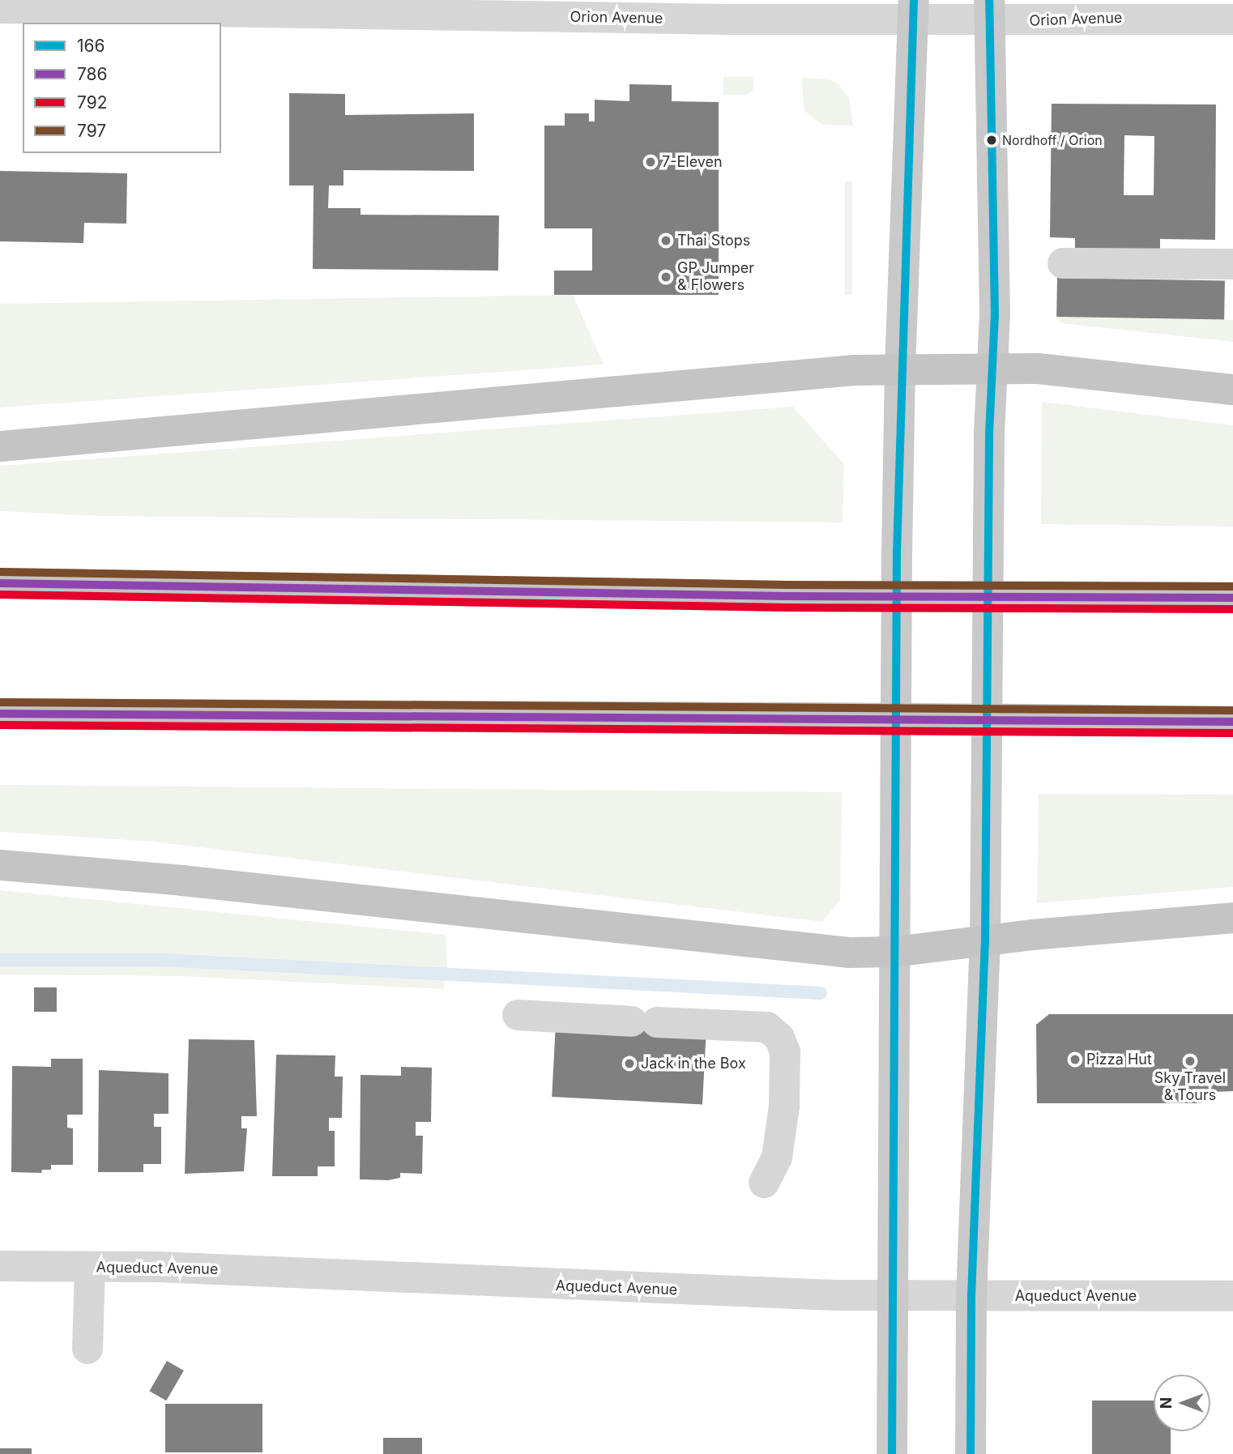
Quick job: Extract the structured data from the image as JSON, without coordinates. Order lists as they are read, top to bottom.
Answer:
{
  "streets": {
    "street": ["Orion Avenue", "Aqueduct Avenue"]
  },
  "places": [
    "Nordhoff / Orion",
    "7-Eleven",
    "Thai Stops",
    "GP Jumper & Flowers",
    "Pizza Hut",
    "Sky Travel & Tours",
    "Jack in the Box"
  ],
  "lines": [
    "transit line 166",
    "transit line 797",
    "transit line 786",
    "transit line 792"
  ],
  "legend": [
    "166",
    "786",
    "792",
    "797"
  ],
  "north": "left"
}
